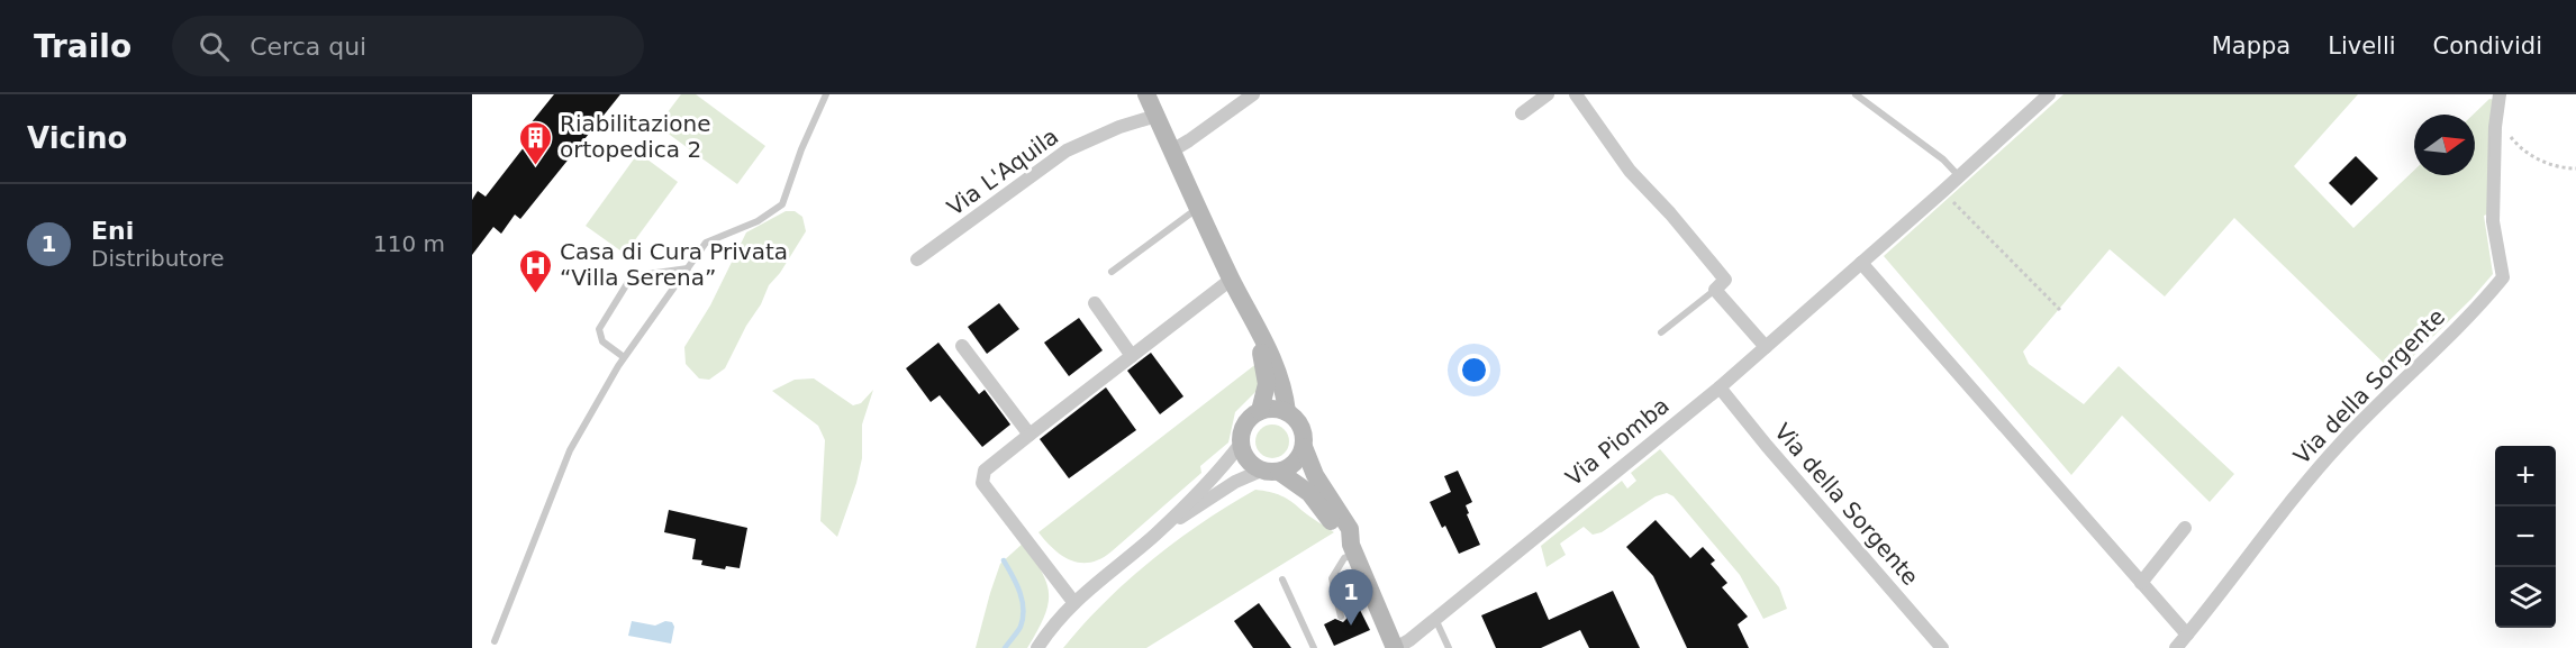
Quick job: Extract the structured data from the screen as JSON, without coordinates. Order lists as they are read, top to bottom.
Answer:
{
  "streets": {
    "street": ["Via L'Aquila", "Via della Sorgente", "Via Piomba"]
  },
  "crossings": [
    ["Via della Sorgente", "Via Piomba"]
  ],
  "places": {
    "building": ["Riabilitazione ortopedica 2"],
    "hospital": ["Casa di Cura Privata “Villa Serena”"]
  },
  "north": "right",
  "page": {
    "header": "Trailo",
    "search": "Cerca qui",
    "nav": ["Mappa", "Livelli", "Condividi"],
    "heading": "Vicino",
    "list": [
      {
        "mark": "1",
        "name": "Eni",
        "note": "Distributore",
        "value": "110 m"
      }
    ],
    "map_buttons": ["+", "−"],
    "pins": "1"
  }
}
